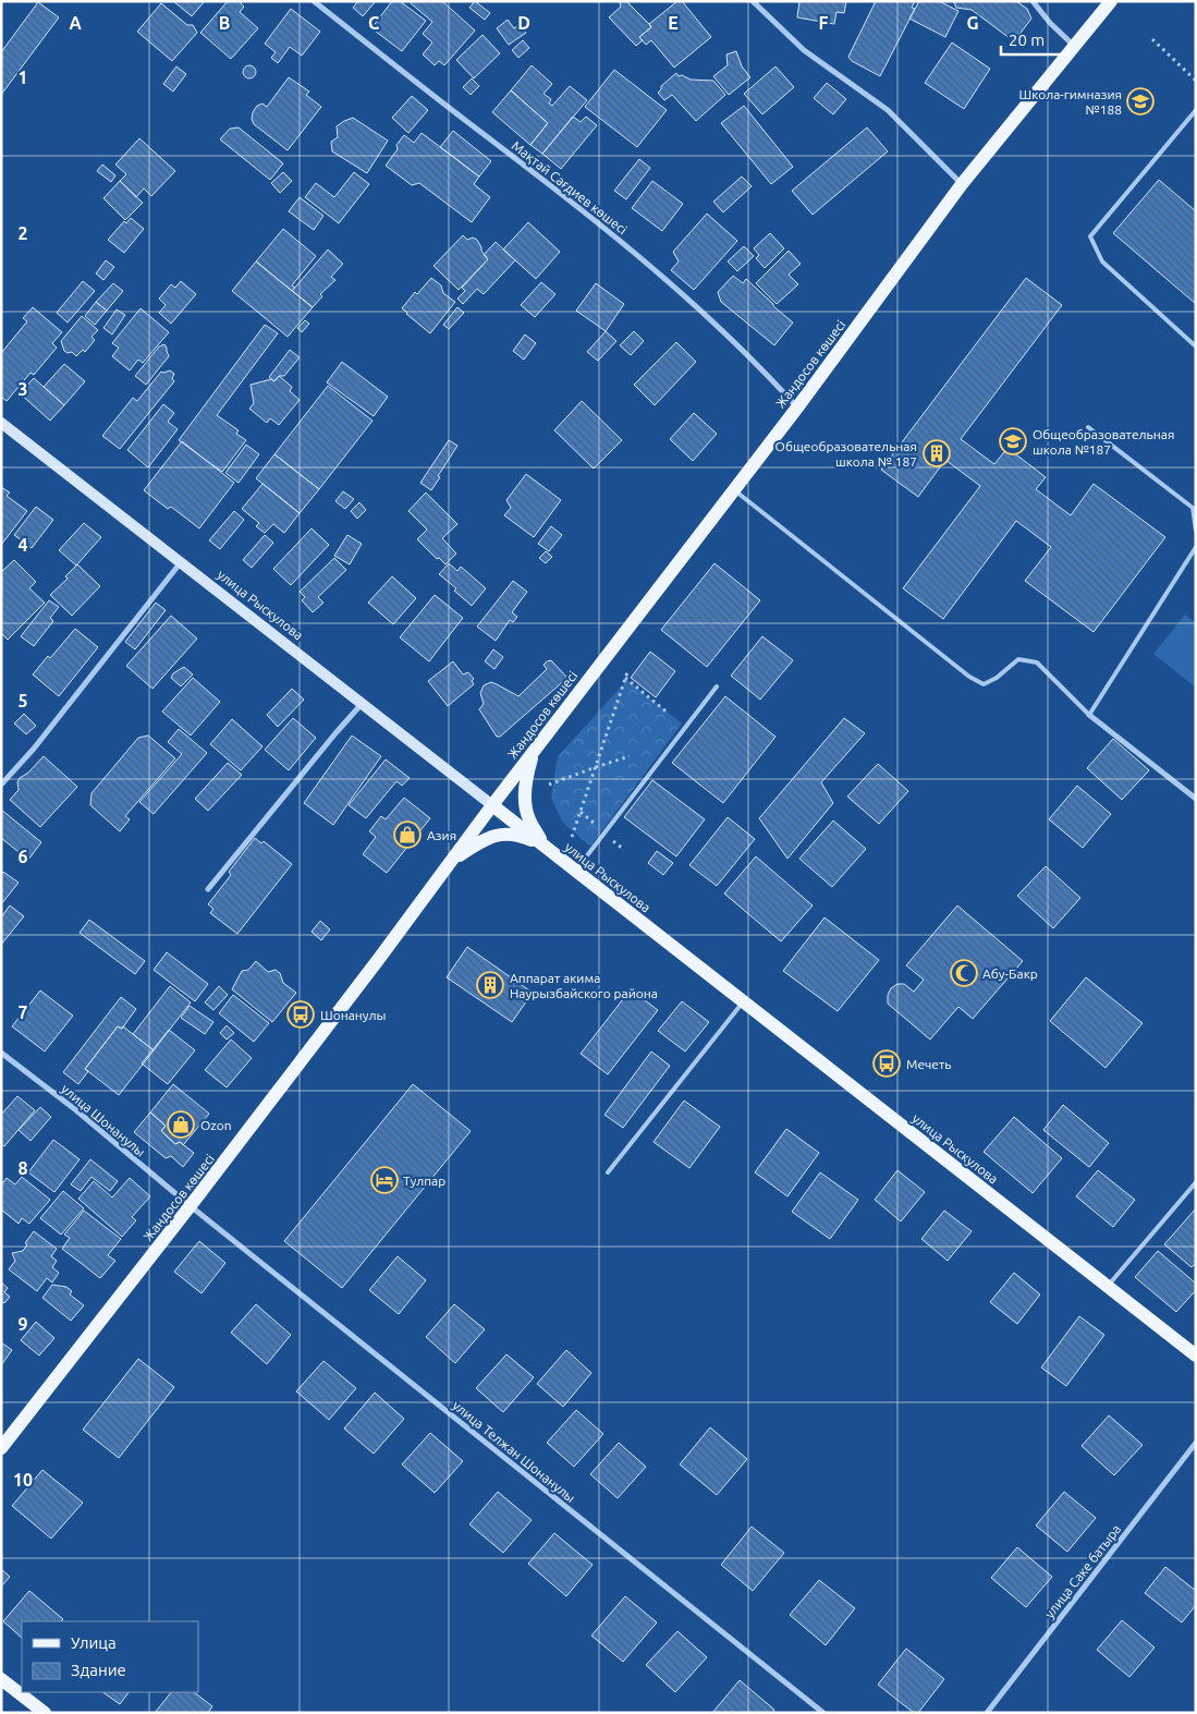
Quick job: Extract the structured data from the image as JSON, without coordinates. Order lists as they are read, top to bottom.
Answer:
{
  "streets": {
    "main road": ["Жандосов көшесі", "улица Рыскулова"],
    "street": [
      "Мақтай Сағдиев көшесі",
      "улица Шонанулы",
      "улица Телжан Шонанулы",
      "улица Саке батыра"
    ]
  },
  "crossings": [
    ["Мақтай Сағдиев көшесі", "Жандосов көшесі"],
    ["Жандосов көшесі", "улица Рыскулова"],
    ["Жандосов көшесі", "улица Шонанулы"],
    ["Жандосов көшесі", "улица Телжан Шонанулы"],
    ["улица Шонанулы", "улица Телжан Шонанулы"]
  ],
  "places": {
    "school or university": ["Школа-гимназия №188", "Общеобразовательная школа №187"],
    "building": ["Общеобразовательная школа № 187", "Аппарат акима Наурызбайского района"],
    "shop": ["Азия", "Ozon"],
    "mosque": ["Абу-Бакр"],
    "bus stop": ["Шонанулы", "Мечеть"],
    "hotel": ["Тулпар"]
  },
  "legend": ["Улица", "Здание"],
  "scale_bar": "20 m",
  "grid": {
    "columns": [
      "A",
      "B",
      "C",
      "D",
      "E",
      "F",
      "G"
    ],
    "rows": [
      "1",
      "2",
      "3",
      "4",
      "5",
      "6",
      "7",
      "8",
      "9",
      "10"
    ]
  }
}
